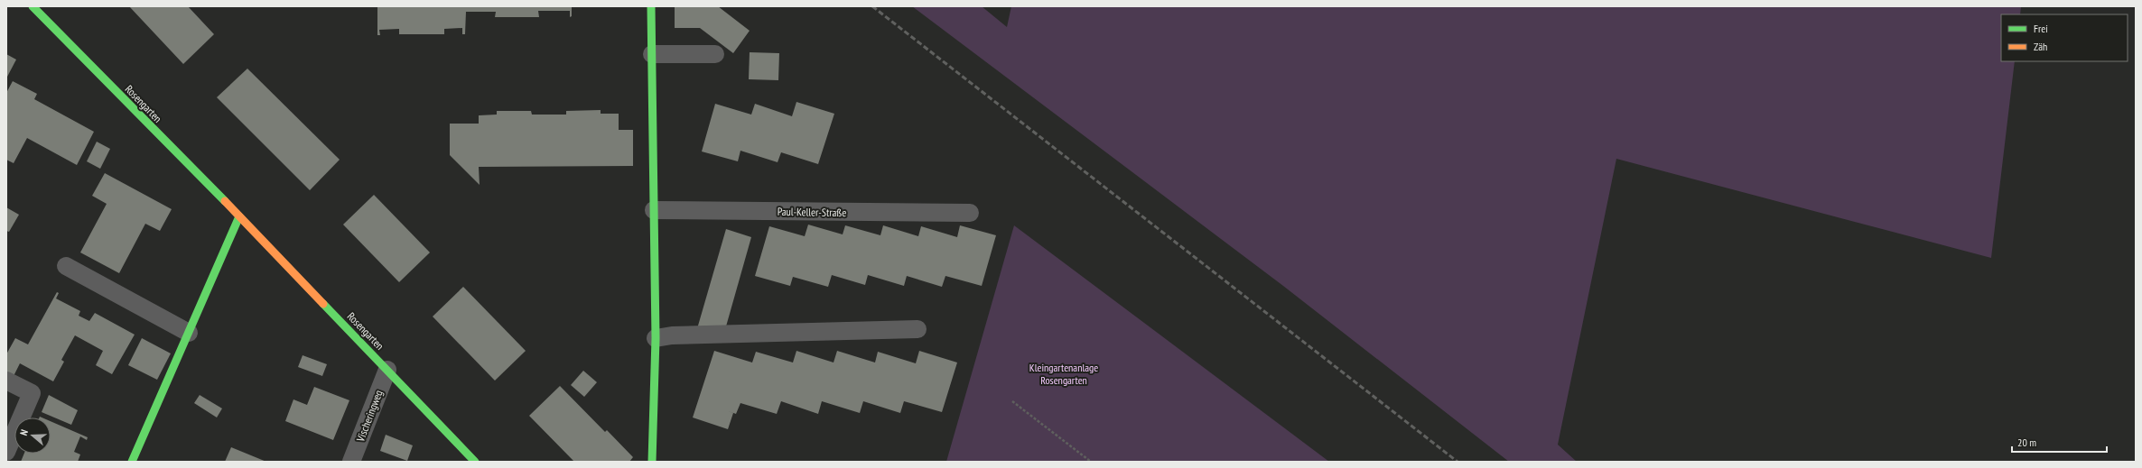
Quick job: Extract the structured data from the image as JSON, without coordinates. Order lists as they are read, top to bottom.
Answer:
{
  "streets": {
    "street": ["Rosengarten"],
    "lane": ["Paul-Keller-Straße", "Vischeringweg"]
  },
  "crossings": [
    ["Rosengarten", "Vischeringweg"]
  ],
  "parks": ["Kleingartenanlage Rosengarten"],
  "legend": ["Frei", "Zäh"],
  "scale_bar": "20 m",
  "north": "left"
}
